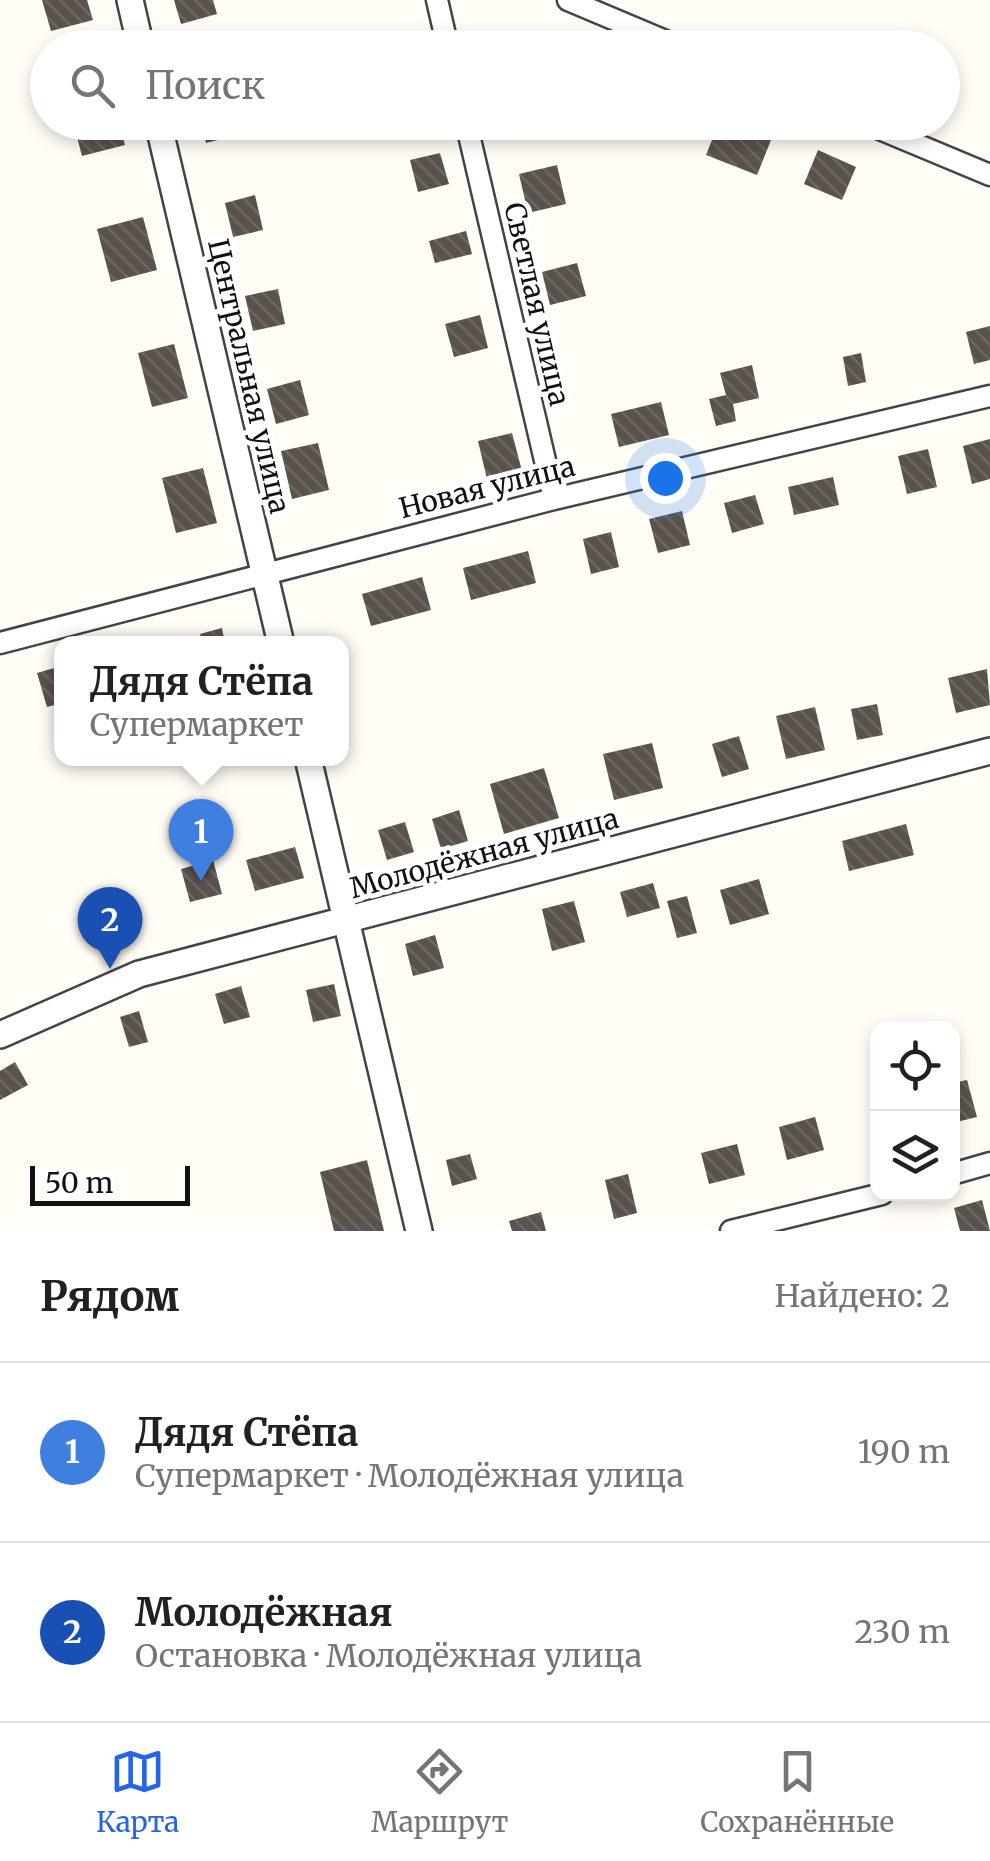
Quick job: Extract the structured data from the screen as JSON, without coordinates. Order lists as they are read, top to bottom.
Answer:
{
  "streets": {
    "street": [
      "Светлая улица",
      "Центральная улица",
      "Новая улица",
      "Молодёжная улица"
    ]
  },
  "crossings": [
    ["Светлая улица", "Новая улица"],
    ["Центральная улица", "Новая улица"]
  ],
  "scale_bar": "50 m",
  "page": {
    "search": "Поиск",
    "popup": ["Дядя Стёпа", "Супермаркет"],
    "pins": ["1", "2"],
    "scale": "50 m",
    "heading": ["Рядом", "Найдено: 2"],
    "list": [
      {
        "mark": "1",
        "name": "Дядя Стёпа",
        "note": "Супермаркет · Молодёжная улица",
        "value": "190 m"
      },
      {
        "mark": "2",
        "name": "Молодёжная",
        "note": "Остановка · Молодёжная улица",
        "value": "230 m"
      }
    ],
    "nav": ["Карта", "Маршрут", "Сохранённые"]
  }
}
